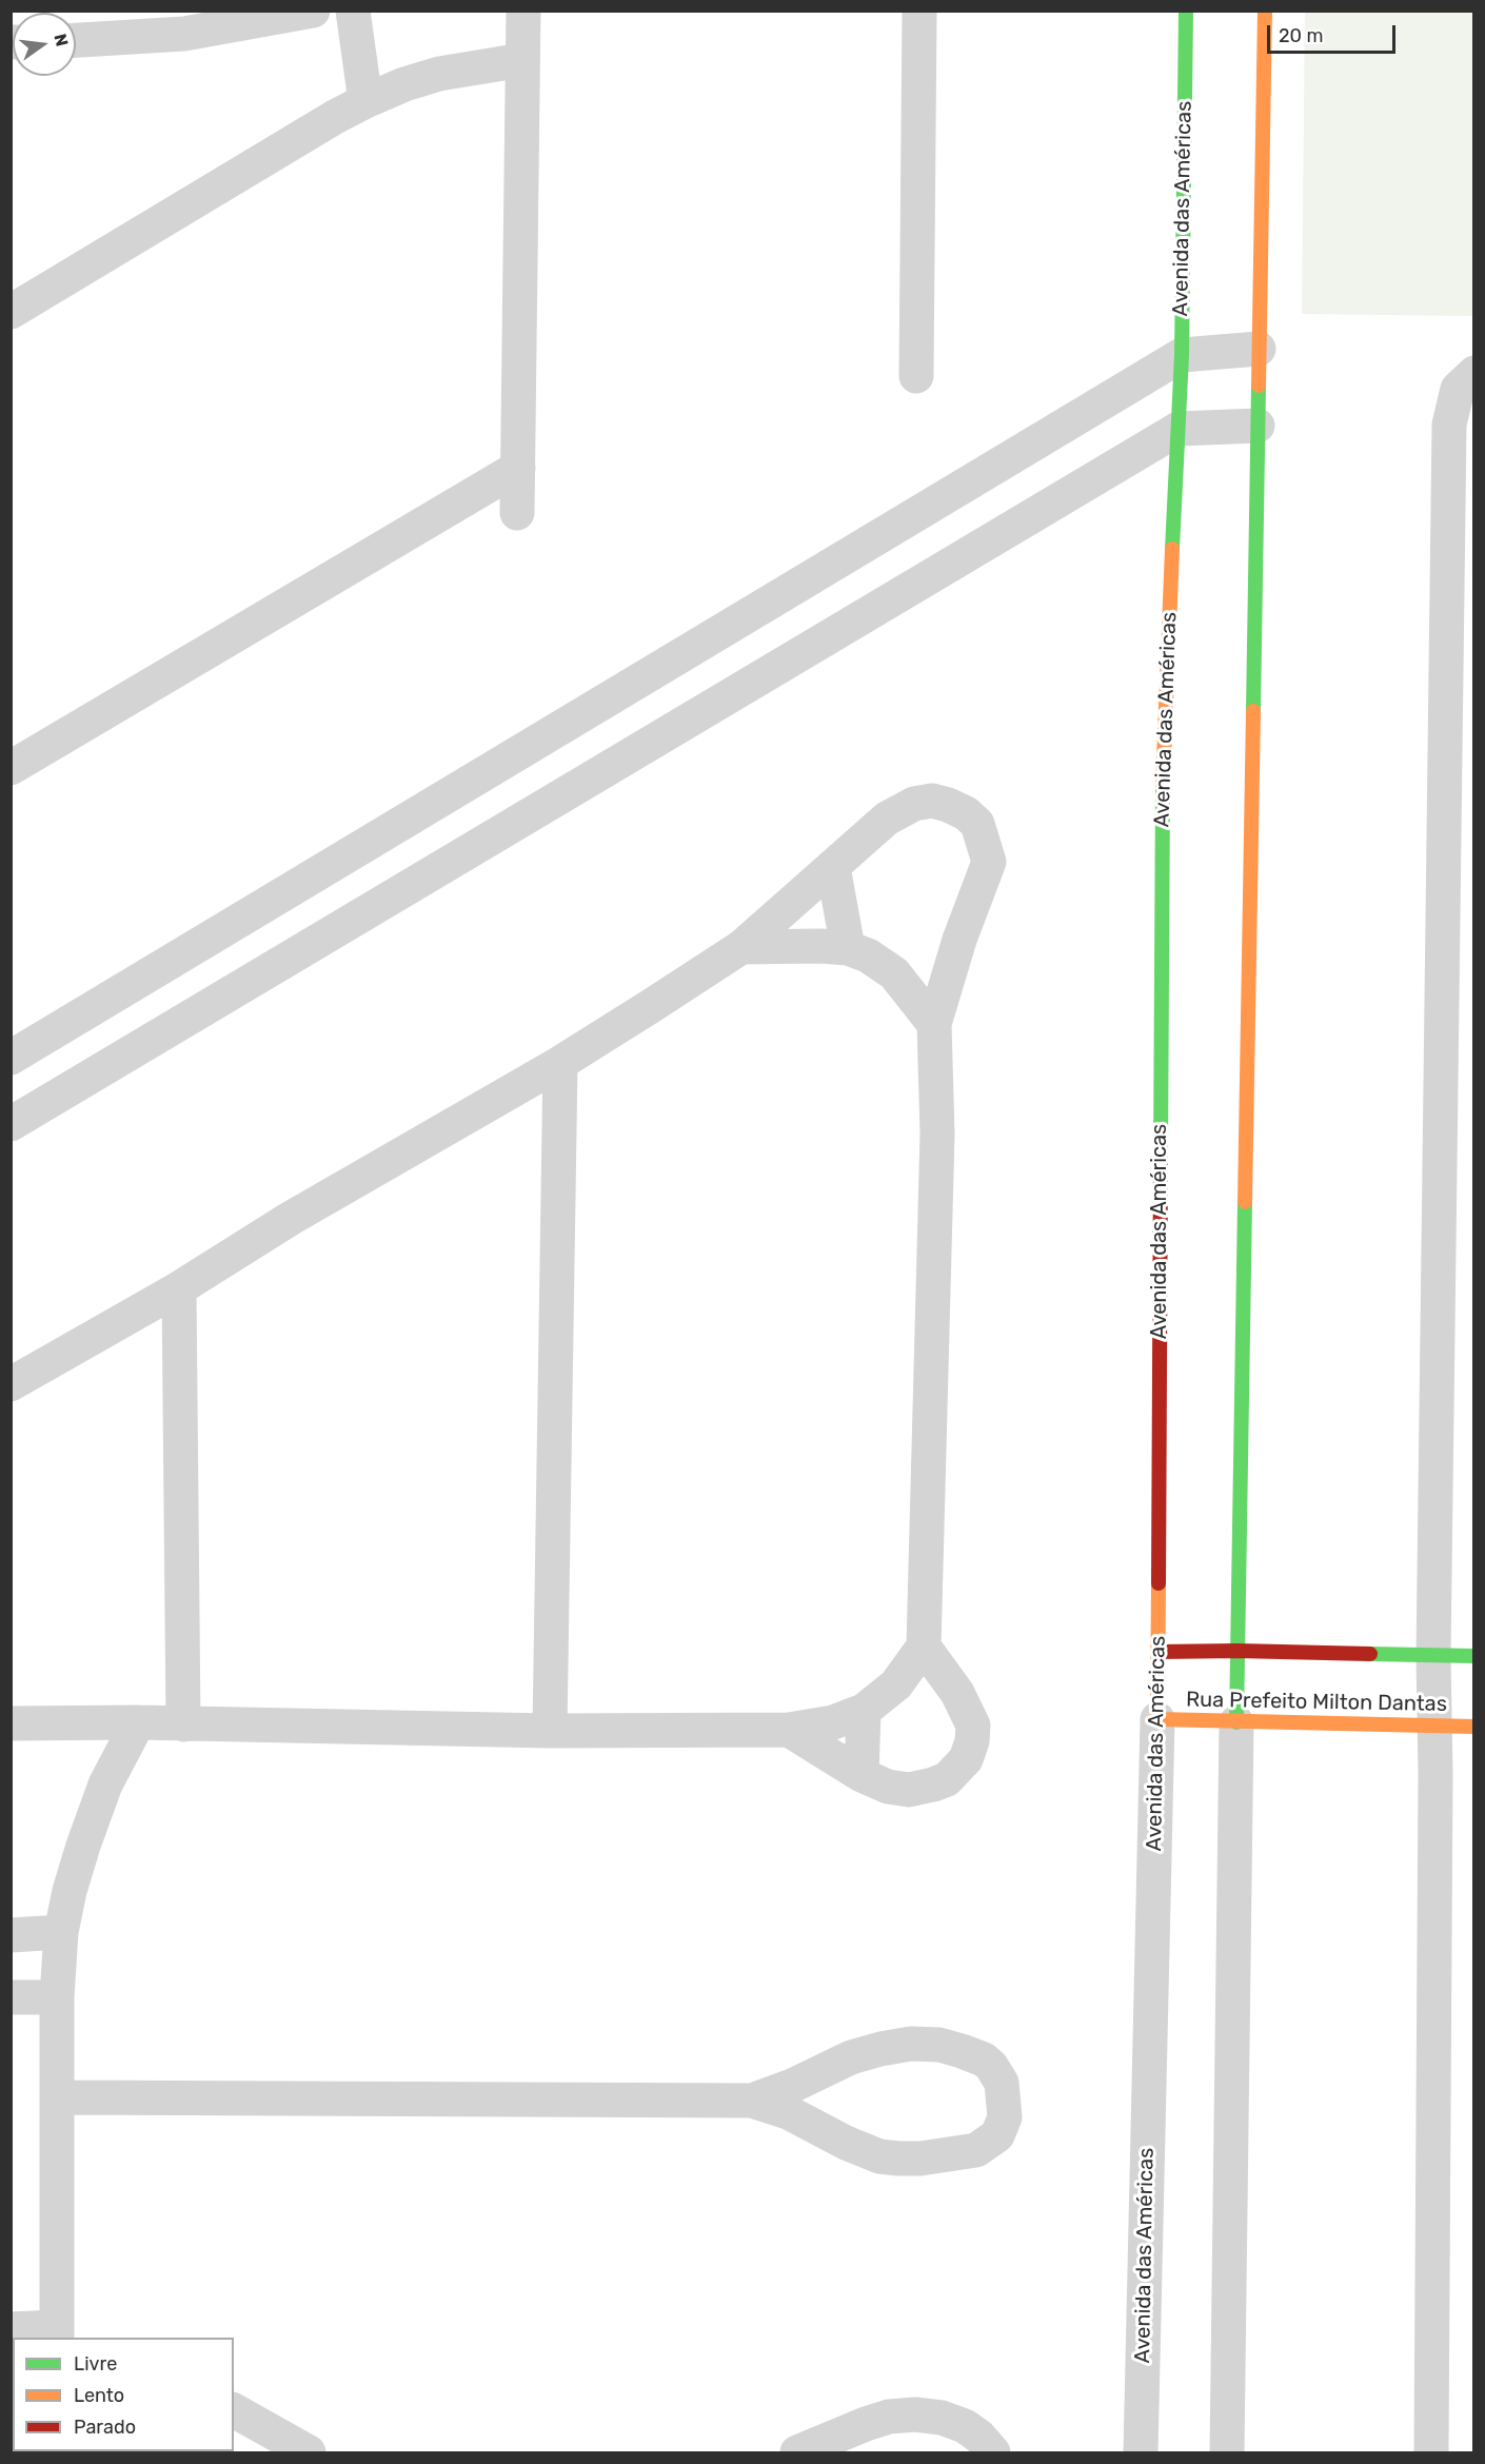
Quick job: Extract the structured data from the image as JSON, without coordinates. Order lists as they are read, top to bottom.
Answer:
{
  "streets": {
    "street": ["Avenida das Américas", "Rua Prefeito Milton Dantas"]
  },
  "crossings": [
    ["Avenida das Américas", "Rua Prefeito Milton Dantas"]
  ],
  "legend": ["Livre", "Lento", "Parado"],
  "scale_bar": "20 m",
  "north": "right"
}
